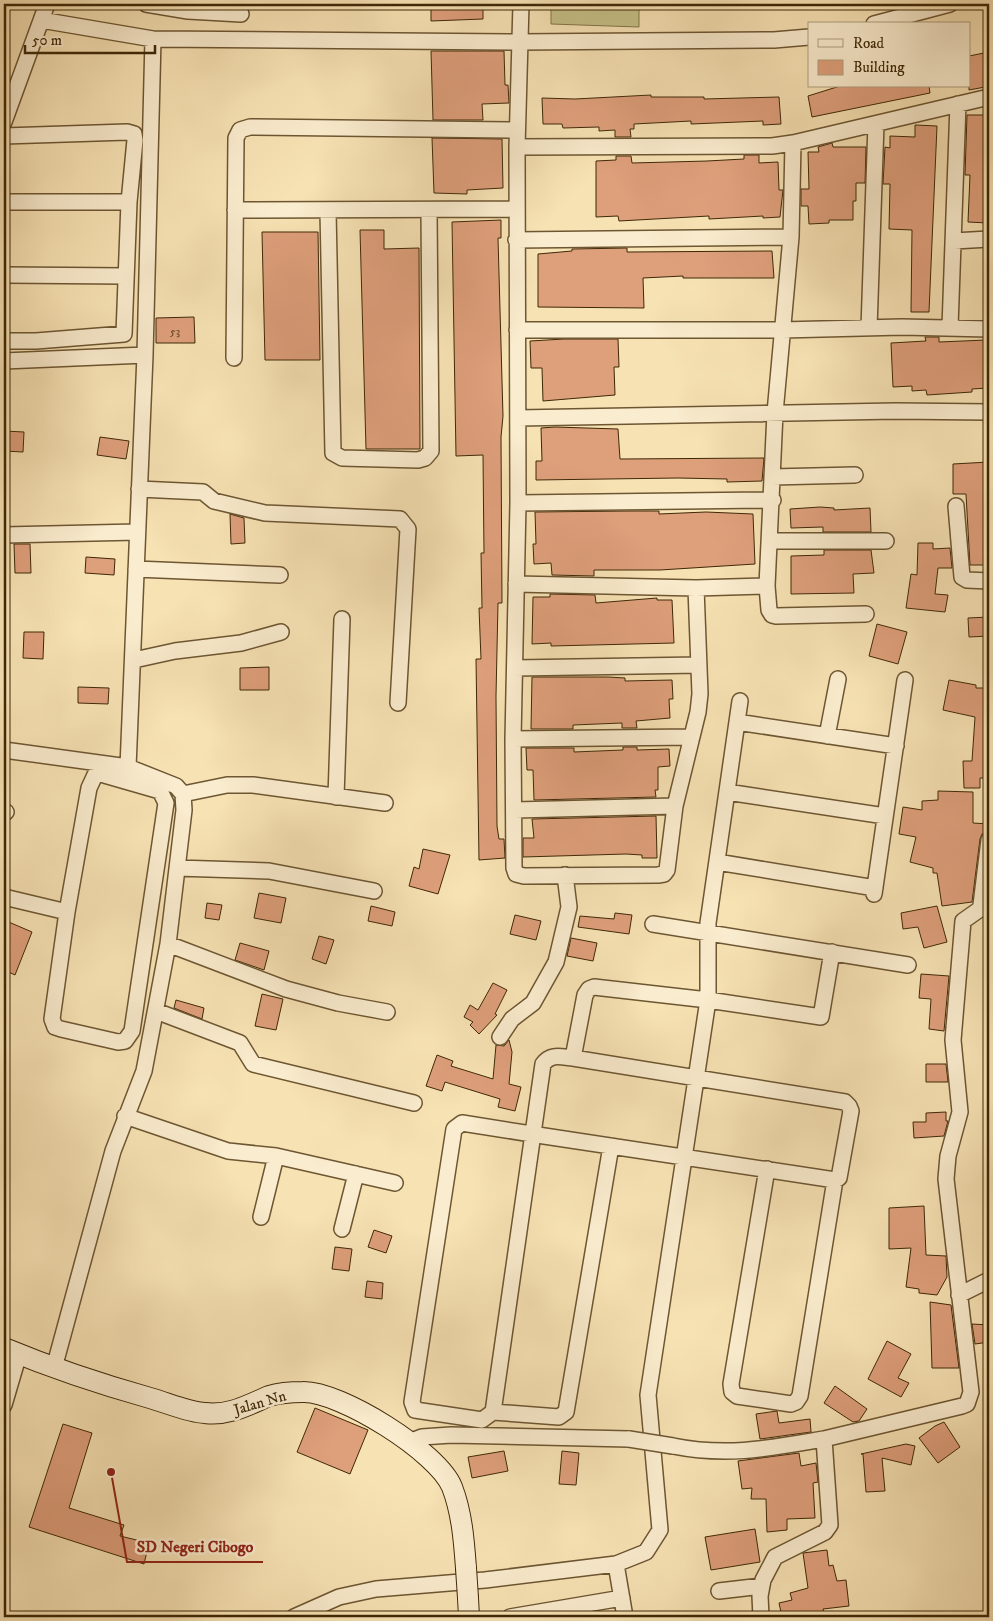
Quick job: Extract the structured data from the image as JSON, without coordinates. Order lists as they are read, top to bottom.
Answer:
{
  "streets": {
    "street": ["Jalan Nn"]
  },
  "places": ["SD Negeri Cibogo"],
  "house_numbers": ["53"],
  "legend": ["Road", "Building"],
  "scale_bar": "50 m"
}
